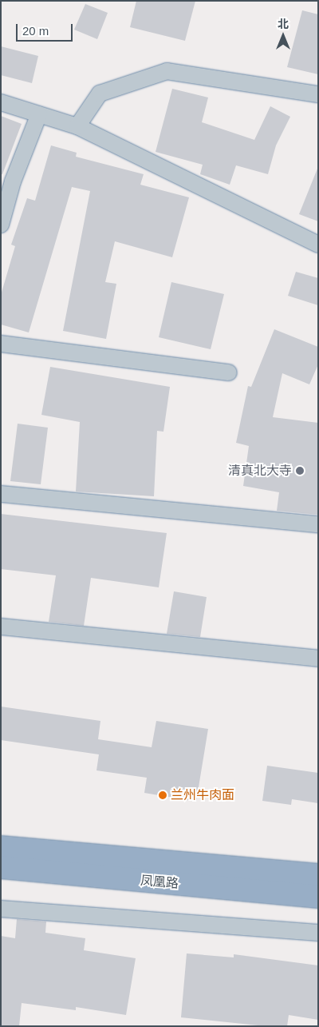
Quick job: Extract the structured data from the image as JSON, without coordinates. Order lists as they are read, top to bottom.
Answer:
{
  "streets": {
    "highway": ["凤凰路"]
  },
  "places": ["清真北大寺", "兰州牛肉面"],
  "scale_bar": "20 m",
  "north": "top"
}
